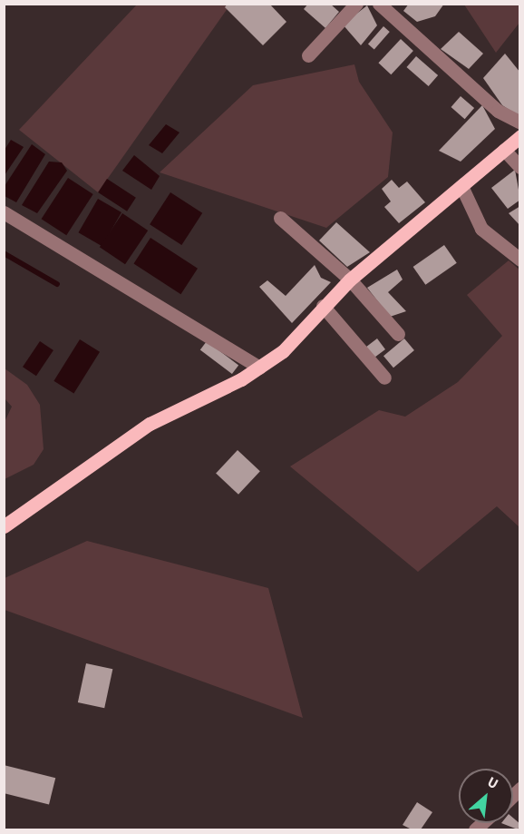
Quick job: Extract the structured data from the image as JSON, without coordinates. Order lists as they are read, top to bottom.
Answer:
{
  "north": "top right"
}
